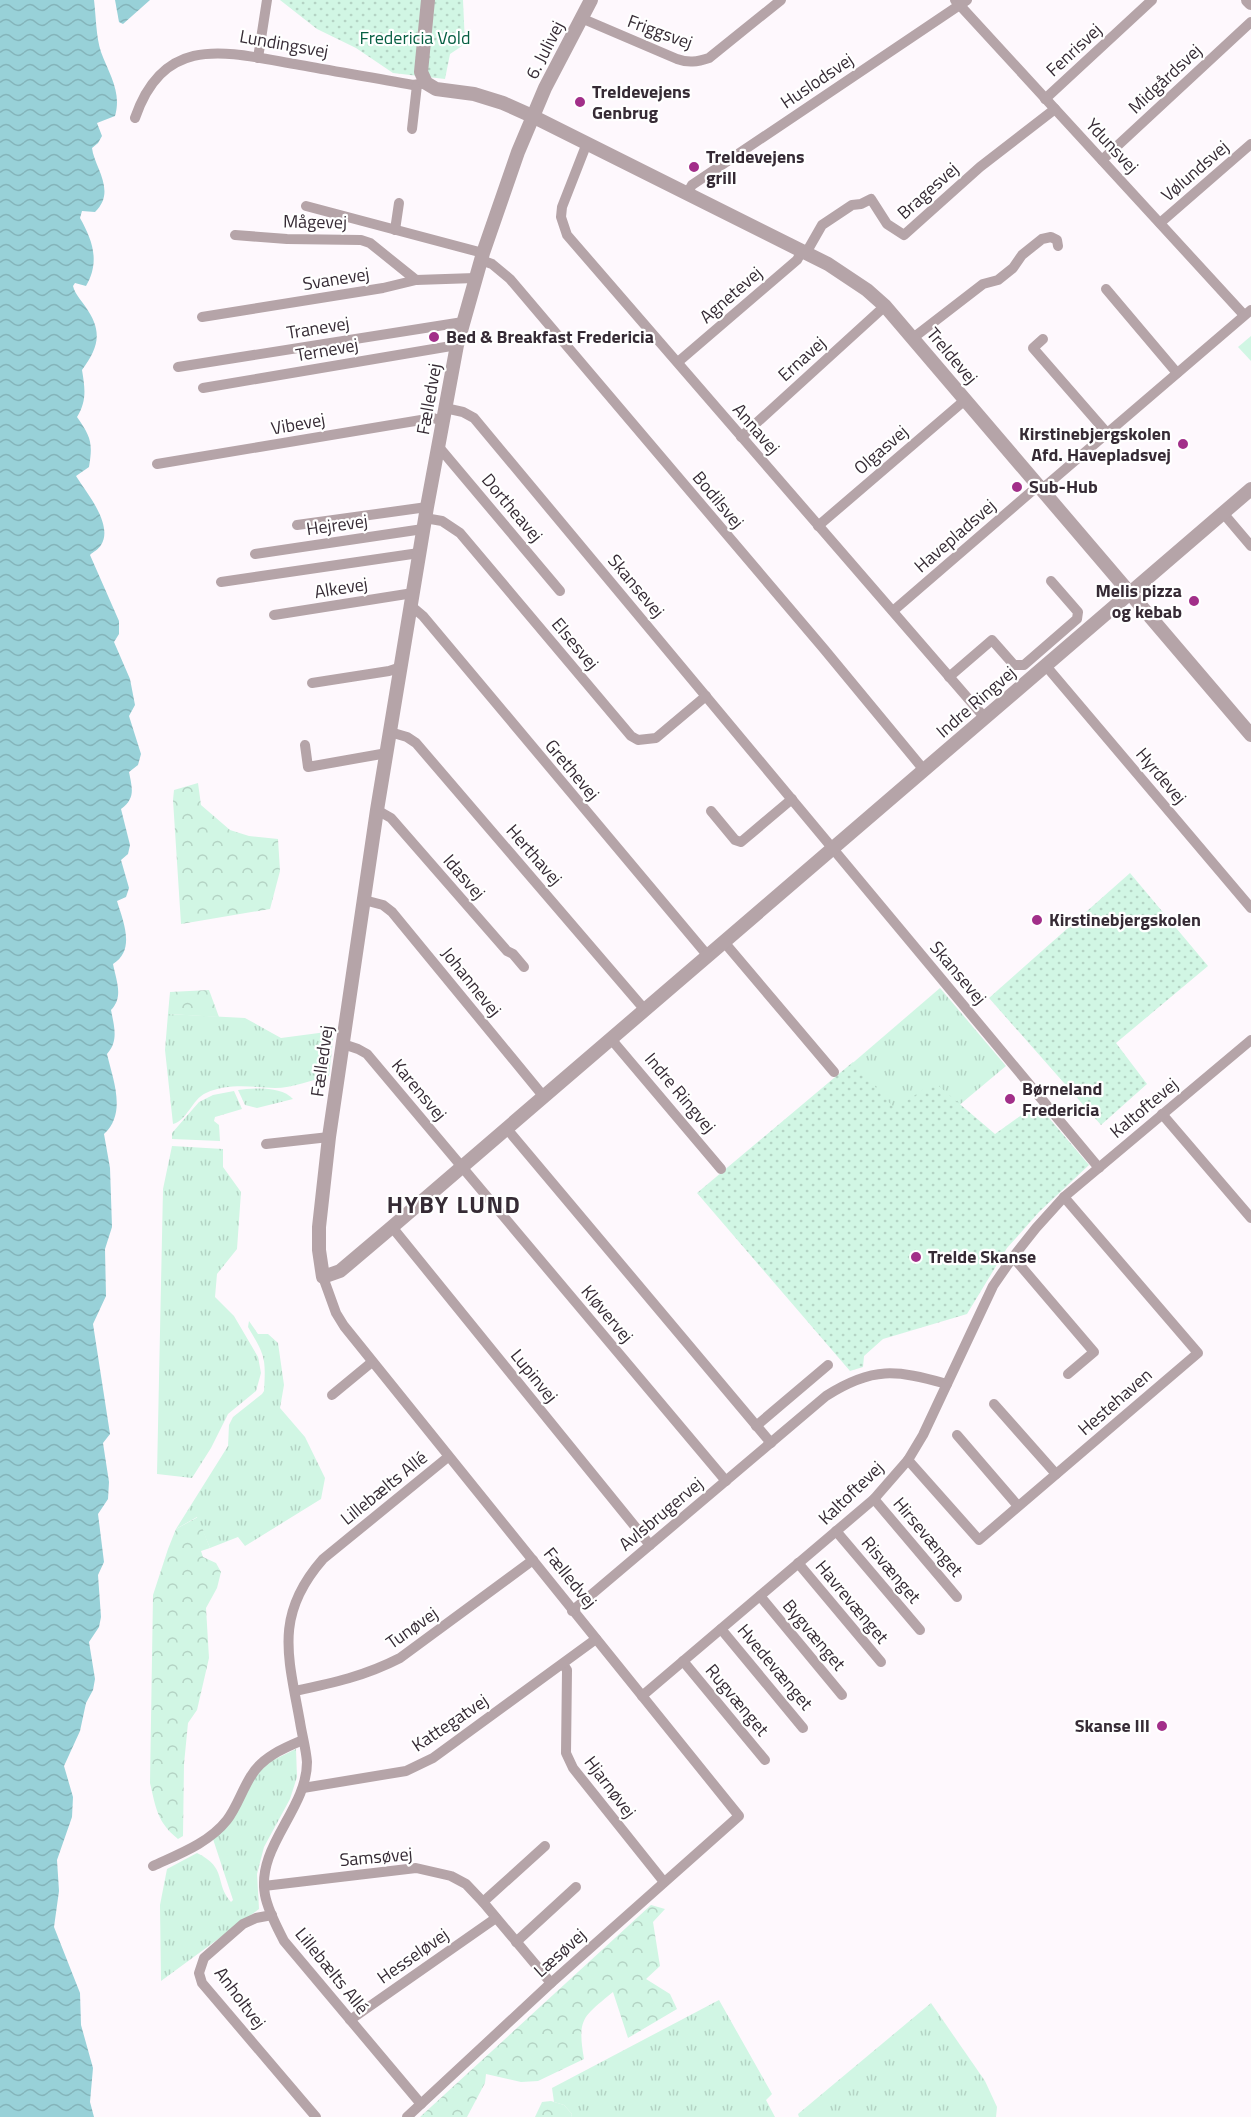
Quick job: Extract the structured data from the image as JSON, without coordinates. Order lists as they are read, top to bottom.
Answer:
{
  "streets": {
    "street": [
      "Friggsvej",
      "Lundingsvej",
      "6. Julivej",
      "Fenrisvej",
      "Midgårdsvej",
      "Huslodsvej",
      "Ydunsvej",
      "Vølundsvej",
      "Bragesvej",
      "Mågevej",
      "Svanevej",
      "Agnetevej",
      "Tranevej",
      "Ternevej",
      "Treldevej",
      "Ernavej",
      "Fælledvej",
      "Vibevej",
      "Annavej",
      "Olgasvej",
      "Bodilsvej",
      "Dortheavej",
      "Hejrevej",
      "Havepladsvej",
      "Skansevej",
      "Alkevej",
      "Elsesvej",
      "Indre Ringvej",
      "Grethevej",
      "Hyrdevej",
      "Herthavej",
      "Idasvej",
      "Johannevej",
      "Karensvej",
      "Kaltoftevej",
      "Kløvervej",
      "Lupinvej",
      "Hestehaven",
      "Lillebælts Allé",
      "Avlsbrugervej",
      "Hirsevænget",
      "Risvænget",
      "Havrevænget",
      "Tunøvej",
      "Bygvænget",
      "Hvedevænget",
      "Rugvænget",
      "Kattegatvej",
      "Hjarnøvej",
      "Samsøvej",
      "Læsøvej",
      "Hesseløvej",
      "Anholtvej"
    ]
  },
  "crossings": [
    ["Friggsvej", "6. Julivej"],
    ["Lundingsvej", "6. Julivej"],
    ["Lundingsvej", "Treldevej"],
    ["Lundingsvej", "Fælledvej"],
    ["6. Julivej", "Treldevej"],
    ["6. Julivej", "Fælledvej"],
    ["Fenrisvej", "Ydunsvej"],
    ["Midgårdsvej", "Ydunsvej"],
    ["Huslodsvej", "Ydunsvej"],
    ["Huslodsvej", "Treldevej"],
    ["Ydunsvej", "Vølundsvej"],
    ["Ydunsvej", "Bragesvej"],
    ["Ydunsvej", "Havepladsvej"],
    ["Bragesvej", "Agnetevej"],
    ["Bragesvej", "Treldevej"],
    ["Mågevej", "Svanevej"],
    ["Svanevej", "Fælledvej"],
    ["Agnetevej", "Treldevej"],
    ["Agnetevej", "Annavej"],
    ["Tranevej", "Fælledvej"],
    ["Ternevej", "Fælledvej"],
    ["Treldevej", "Ernavej"],
    ["Treldevej", "Fælledvej"],
    ["Treldevej", "Annavej"],
    ["Treldevej", "Olgasvej"],
    ["Treldevej", "Havepladsvej"],
    ["Treldevej", "Indre Ringvej"],
    ["Ernavej", "Annavej"],
    ["Fælledvej", "Vibevej"],
    ["Fælledvej", "Bodilsvej"],
    ["Fælledvej", "Dortheavej"],
    ["Fælledvej", "Hejrevej"],
    ["Fælledvej", "Skansevej"],
    ["Fælledvej", "Alkevej"],
    ["Fælledvej", "Elsesvej"],
    ["Fælledvej", "Indre Ringvej"],
    ["Fælledvej", "Grethevej"],
    ["Fælledvej", "Herthavej"],
    ["Fælledvej", "Idasvej"],
    ["Fælledvej", "Johannevej"],
    ["Fælledvej", "Karensvej"],
    ["Fælledvej", "Kaltoftevej"],
    ["Fælledvej", "Lillebælts Allé"],
    ["Fælledvej", "Avlsbrugervej"],
    ["Fælledvej", "Tunøvej"],
    ["Fælledvej", "Kattegatvej"],
    ["Fælledvej", "Læsøvej"],
    ["Vibevej", "Skansevej"],
    ["Annavej", "Olgasvej"],
    ["Annavej", "Havepladsvej"],
    ["Annavej", "Indre Ringvej"],
    ["Bodilsvej", "Indre Ringvej"],
    ["Hejrevej", "Elsesvej"],
    ["Skansevej", "Elsesvej"],
    ["Skansevej", "Indre Ringvej"],
    ["Skansevej", "Kaltoftevej"],
    ["Alkevej", "Grethevej"],
    ["Indre Ringvej", "Grethevej"],
    ["Indre Ringvej", "Hyrdevej"],
    ["Indre Ringvej", "Herthavej"],
    ["Indre Ringvej", "Johannevej"],
    ["Indre Ringvej", "Karensvej"],
    ["Indre Ringvej", "Kløvervej"],
    ["Indre Ringvej", "Lupinvej"],
    ["Karensvej", "Kløvervej"],
    ["Kaltoftevej", "Hestehaven"],
    ["Kaltoftevej", "Avlsbrugervej"],
    ["Kaltoftevej", "Hirsevænget"],
    ["Kaltoftevej", "Risvænget"],
    ["Kaltoftevej", "Havrevænget"],
    ["Kaltoftevej", "Bygvænget"],
    ["Kaltoftevej", "Hvedevænget"],
    ["Kaltoftevej", "Rugvænget"],
    ["Kløvervej", "Avlsbrugervej"],
    ["Lupinvej", "Avlsbrugervej"],
    ["Lillebælts Allé", "Tunøvej"],
    ["Lillebælts Allé", "Kattegatvej"],
    ["Lillebælts Allé", "Samsøvej"],
    ["Lillebælts Allé", "Læsøvej"],
    ["Lillebælts Allé", "Hesseløvej"],
    ["Lillebælts Allé", "Anholtvej"],
    ["Kattegatvej", "Hjarnøvej"],
    ["Hjarnøvej", "Læsøvej"],
    ["Samsøvej", "Læsøvej"],
    ["Samsøvej", "Hesseløvej"]
  ],
  "districts": ["HYBY LUND"],
  "parks": ["Fredericia Vold"],
  "places": [
    "Treldevejens Genbrug",
    "Treldevejens grill",
    "Bed & Breakfast Fredericia",
    "Kirstinebjergskolen Afd. Havepladsvej",
    "Sub-Hub",
    "Melis pizza og kebab",
    "Kirstinebjergskolen",
    "Børneland Fredericia",
    "Trelde Skanse",
    "Skanse III"
  ]
}
